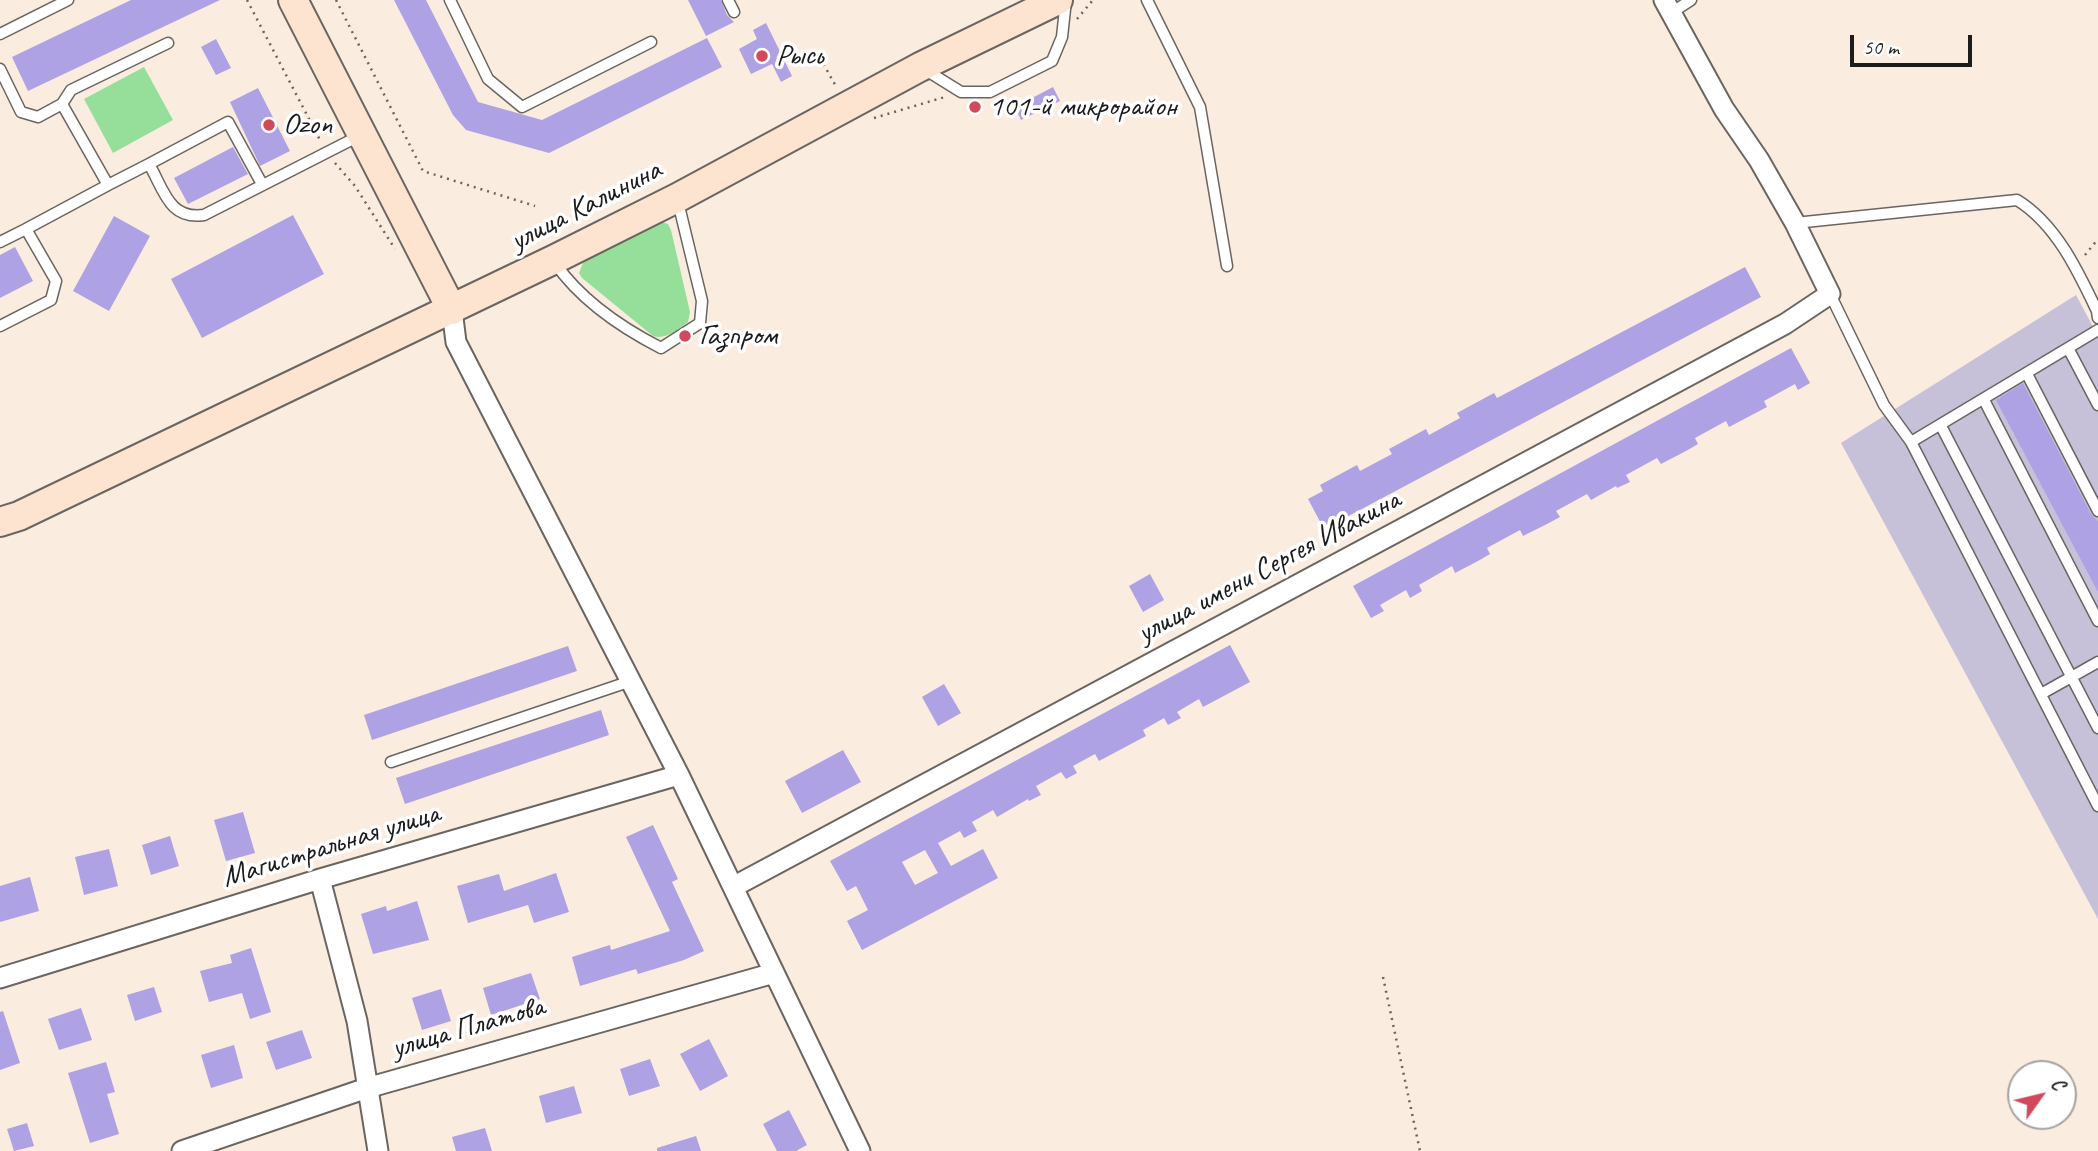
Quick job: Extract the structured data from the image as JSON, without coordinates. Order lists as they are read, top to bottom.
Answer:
{
  "streets": {
    "main road": ["улица Калинина"],
    "street": ["улица имени Сергея Ивакина", "Магистральная улица", "улица Платова"]
  },
  "places": [
    "Рысь",
    "101-й микрорайон",
    "Ozon",
    "Газпром"
  ],
  "scale_bar": "50 m",
  "north": "top right"
}
